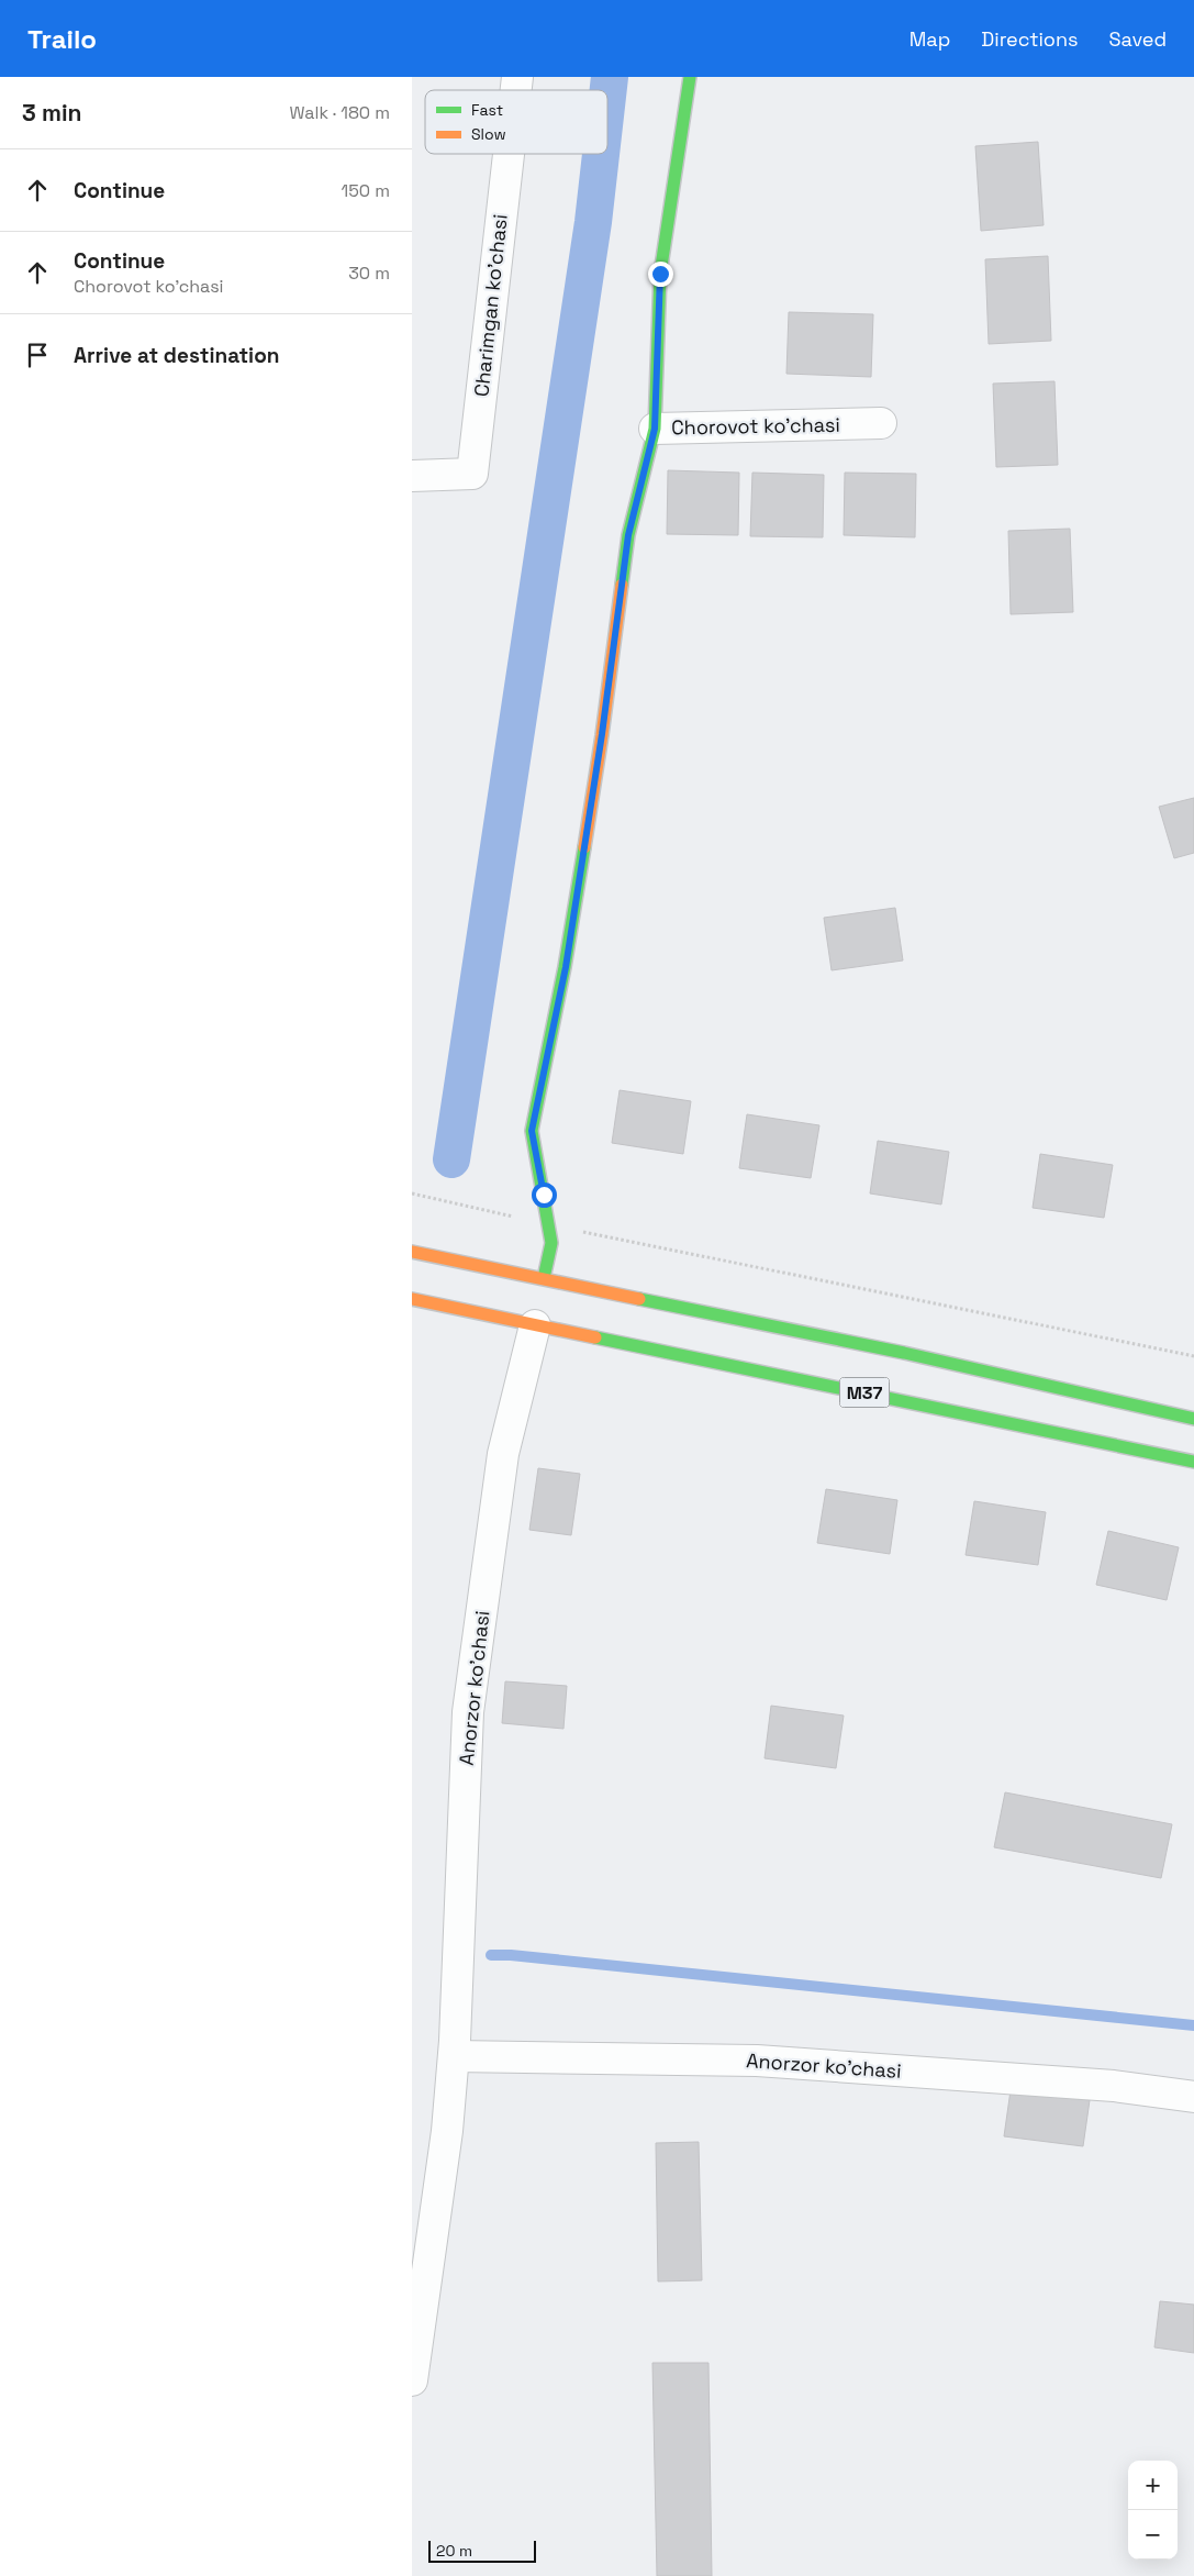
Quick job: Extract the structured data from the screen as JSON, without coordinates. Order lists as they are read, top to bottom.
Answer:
{
  "streets": {
    "main road": ["Chorovot ko'chasi", "M37"],
    "street": ["Charimgan ko'chasi", "Anorzor ko'chasi"]
  },
  "crossings": [
    ["M37", "Anorzor ko'chasi"]
  ],
  "legend": ["Fast", "Slow"],
  "scale_bar": "20 m",
  "page": {
    "header": "Trailo",
    "nav": ["Map", "Directions", "Saved"],
    "heading": ["3 min", "Walk · 180 m"],
    "list": [
      ["Continue", "150 m"],
      ["Continue", "Chorovot ko'chasi", "30 m"],
      "Arrive at destination"
    ],
    "map_buttons": ["+", "−"],
    "scale": "20 m"
  }
}
